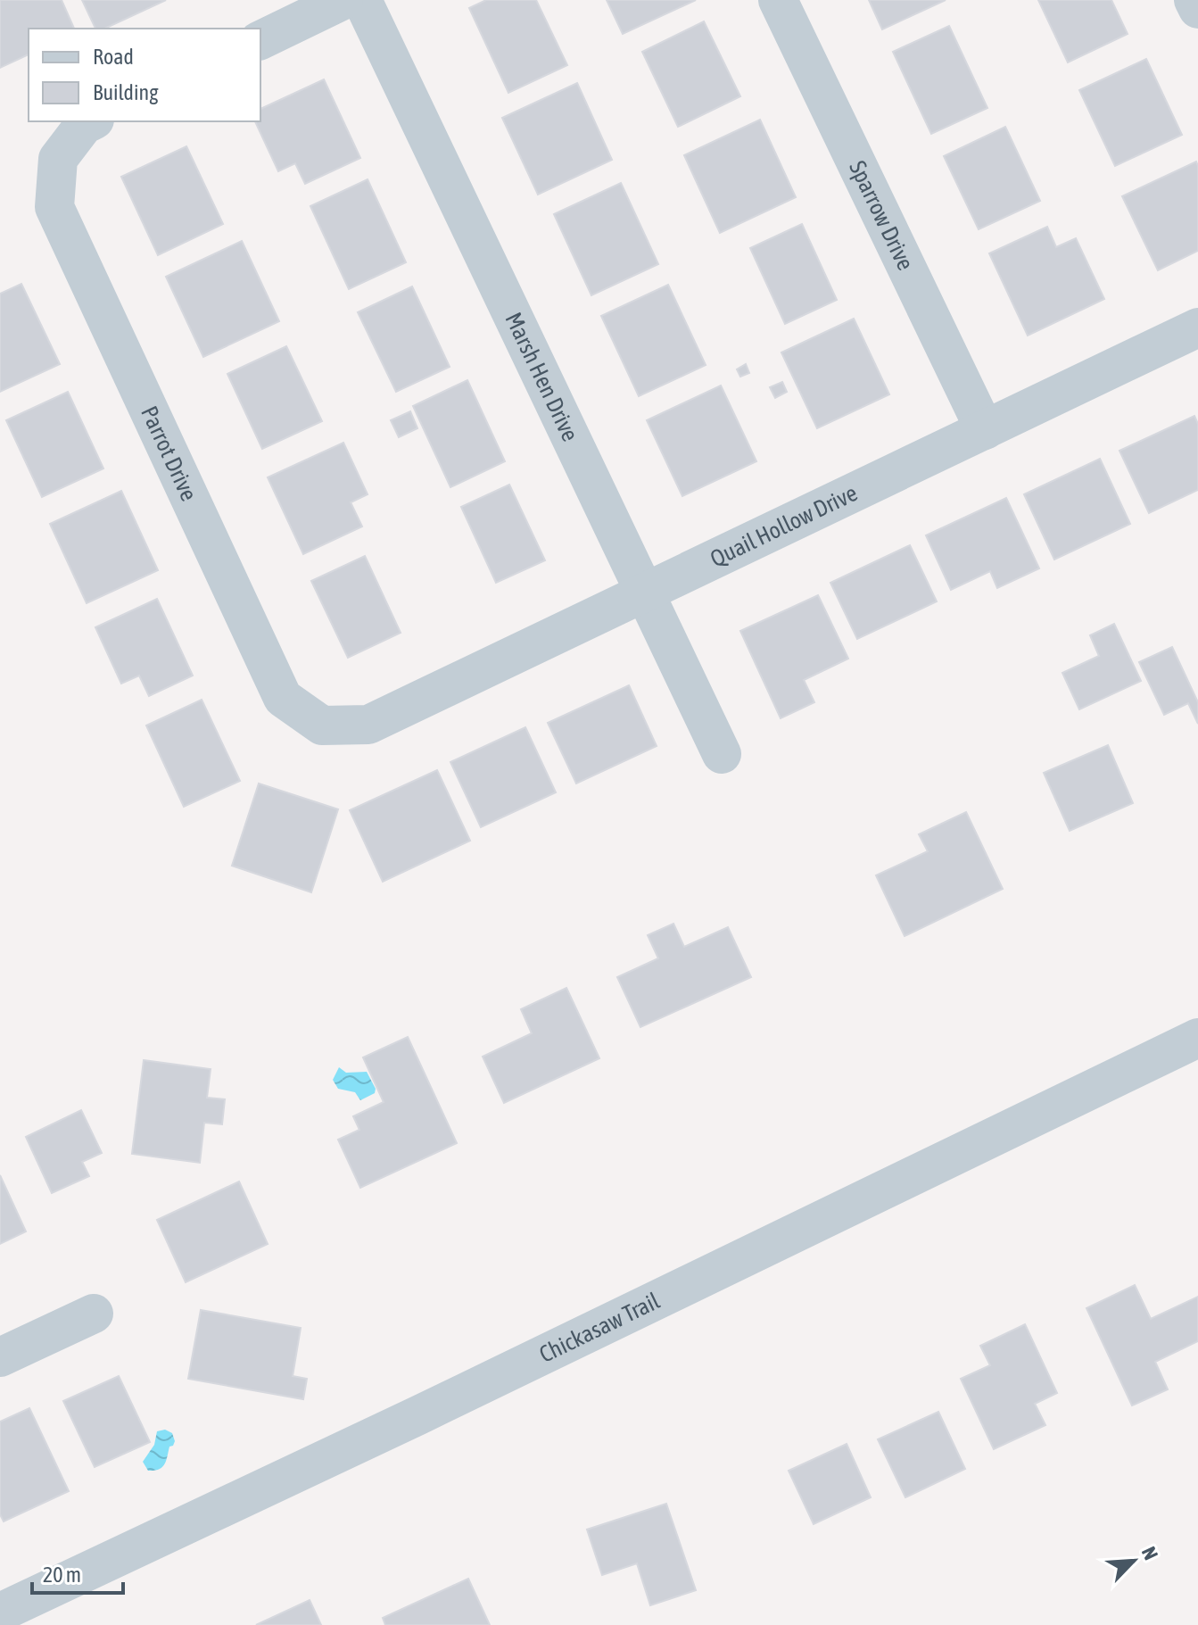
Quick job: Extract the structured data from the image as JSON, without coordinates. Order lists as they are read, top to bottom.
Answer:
{
  "streets": {
    "street": [
      "Sparrow Drive",
      "Marsh Hen Drive",
      "Parrot Drive",
      "Quail Hollow Drive",
      "Chickasaw Trail"
    ]
  },
  "crossings": [
    ["Sparrow Drive", "Quail Hollow Drive"],
    ["Marsh Hen Drive", "Quail Hollow Drive"],
    ["Parrot Drive", "Quail Hollow Drive"]
  ],
  "legend": ["Road", "Building"],
  "scale_bar": "20 m",
  "north": "top right"
}
